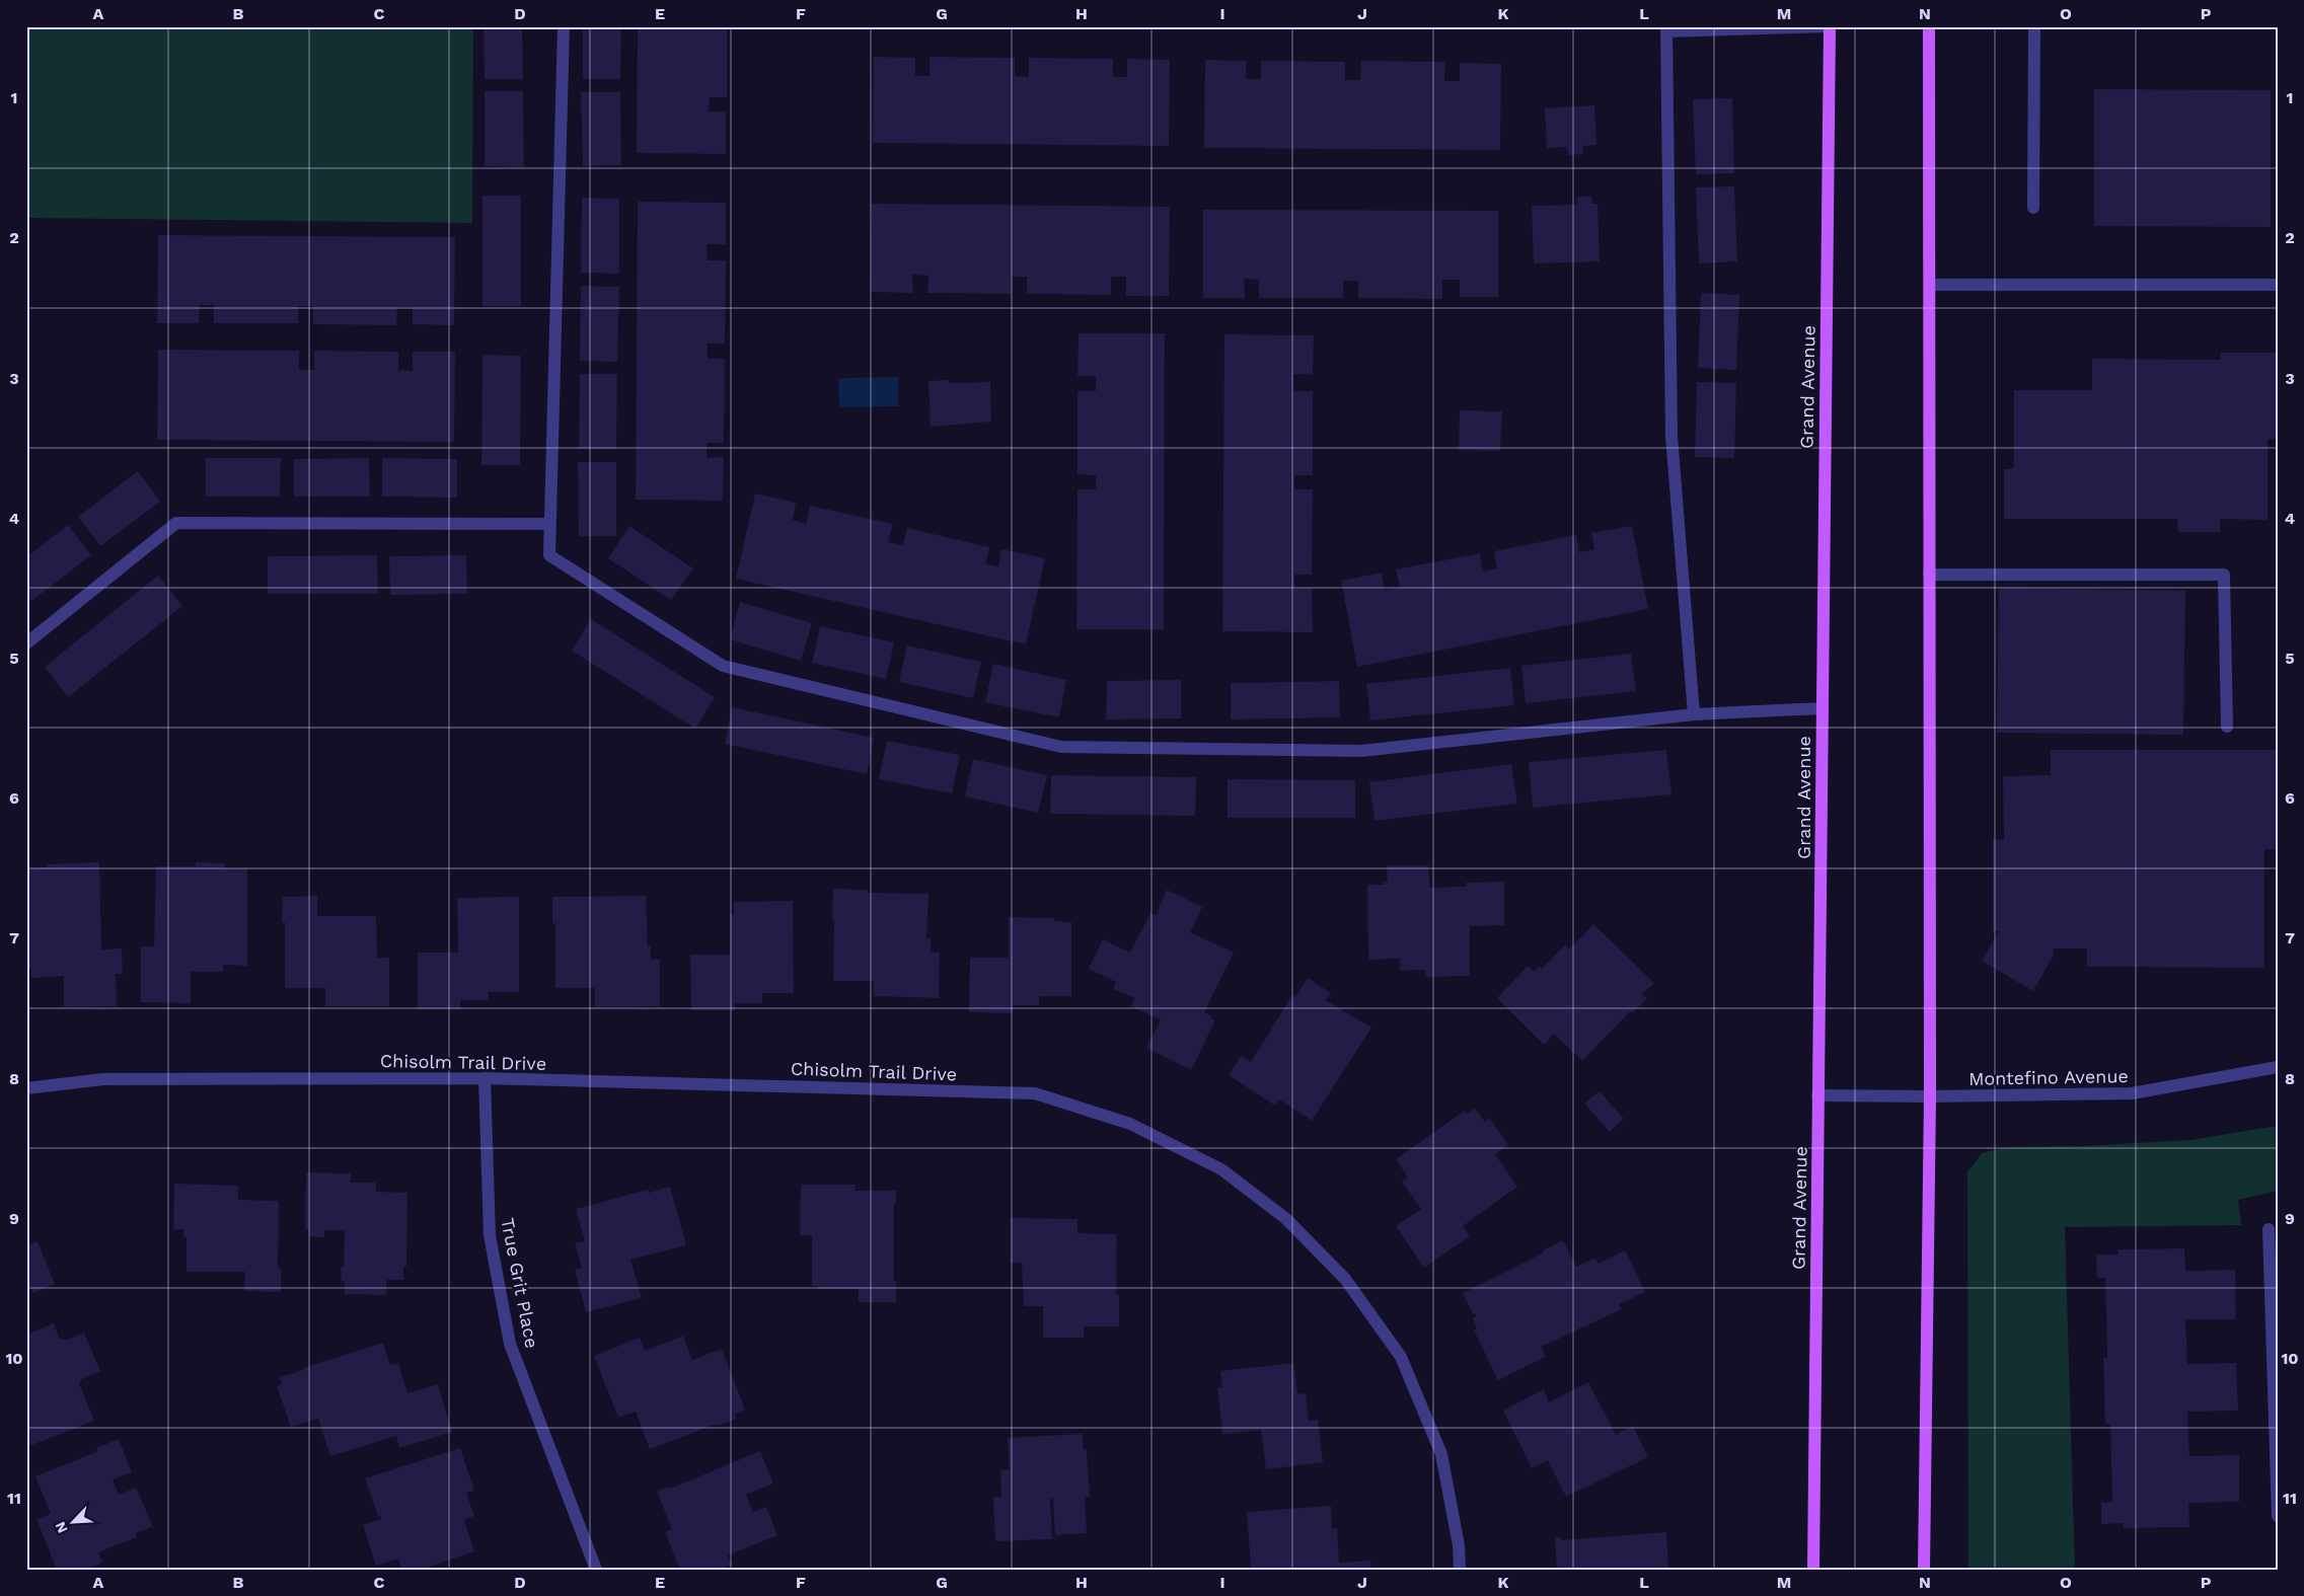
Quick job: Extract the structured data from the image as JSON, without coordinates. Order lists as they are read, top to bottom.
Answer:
{
  "streets": {
    "main road": ["Grand Avenue"],
    "street": ["Chisolm Trail Drive", "Montefino Avenue", "True Grit Place"]
  },
  "crossings": [
    ["Grand Avenue", "Montefino Avenue"],
    ["Chisolm Trail Drive", "True Grit Place"]
  ],
  "north": "bottom left",
  "grid": {
    "columns": [
      "A",
      "B",
      "C",
      "D",
      "E",
      "F",
      "G",
      "H",
      "I",
      "J",
      "K",
      "L",
      "M",
      "N",
      "O",
      "P"
    ],
    "rows": [
      "1",
      "2",
      "3",
      "4",
      "5",
      "6",
      "7",
      "8",
      "9",
      "10",
      "11"
    ]
  }
}
